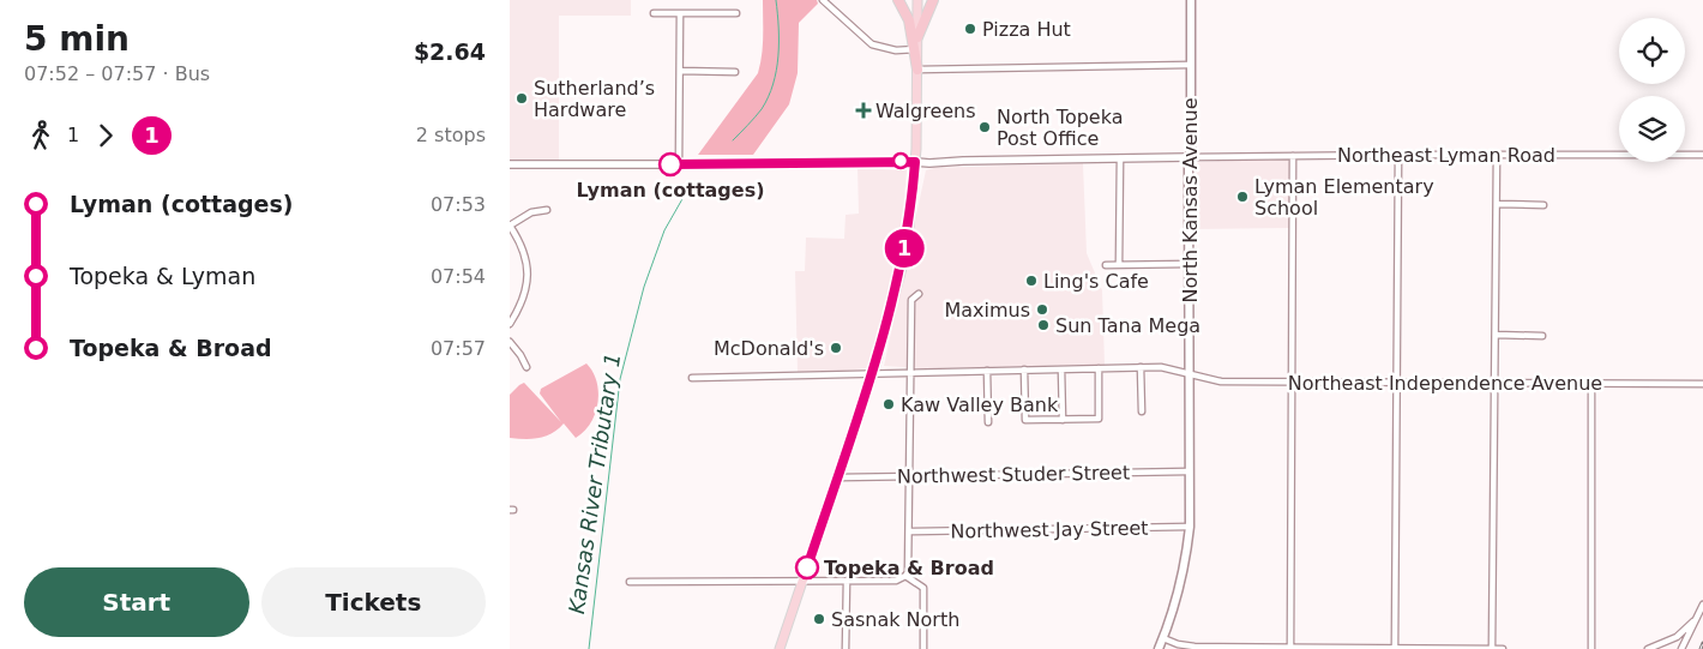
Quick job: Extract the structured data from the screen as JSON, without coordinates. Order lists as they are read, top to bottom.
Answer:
{
  "streets": {
    "main road": ["North Kansas Avenue"],
    "street": [
      "Northeast Lyman Road",
      "Northeast Independence Avenue",
      "Northwest Studer Street",
      "Northwest Jay Street"
    ]
  },
  "crossings": [
    ["Northeast Lyman Road", "North Kansas Avenue"],
    ["North Kansas Avenue", "Northeast Independence Avenue"],
    ["North Kansas Avenue", "Northwest Studer Street"],
    ["North Kansas Avenue", "Northwest Jay Street"]
  ],
  "water": ["Kansas River Tributary 1"],
  "places": {
    "other": [
      "Pizza Hut",
      "Sutherland’s Hardware",
      "North Topeka Post Office",
      "Lyman (cottages)",
      "Lyman Elementary School",
      "Ling's Cafe",
      "Maximus",
      "Sun Tana Mega",
      "McDonald's",
      "Kaw Valley Bank",
      "Topeka & Broad",
      "Sasnak North"
    ],
    "health": ["Walgreens"]
  },
  "lines": ["bus line 1"],
  "page": {
    "heading": ["5 min", "07:52 – 07:57 · Bus", "$2.64"],
    "on_map": "1",
    "legs": ["1", "1", "2 stops"],
    "list": [
      {
        "name": "Lyman (cottages)",
        "value": "07:53"
      },
      {
        "name": "Topeka & Lyman",
        "value": "07:54"
      },
      {
        "name": "Topeka & Broad",
        "value": "07:57"
      }
    ],
    "buttons": ["Start", "Tickets"]
  }
}
